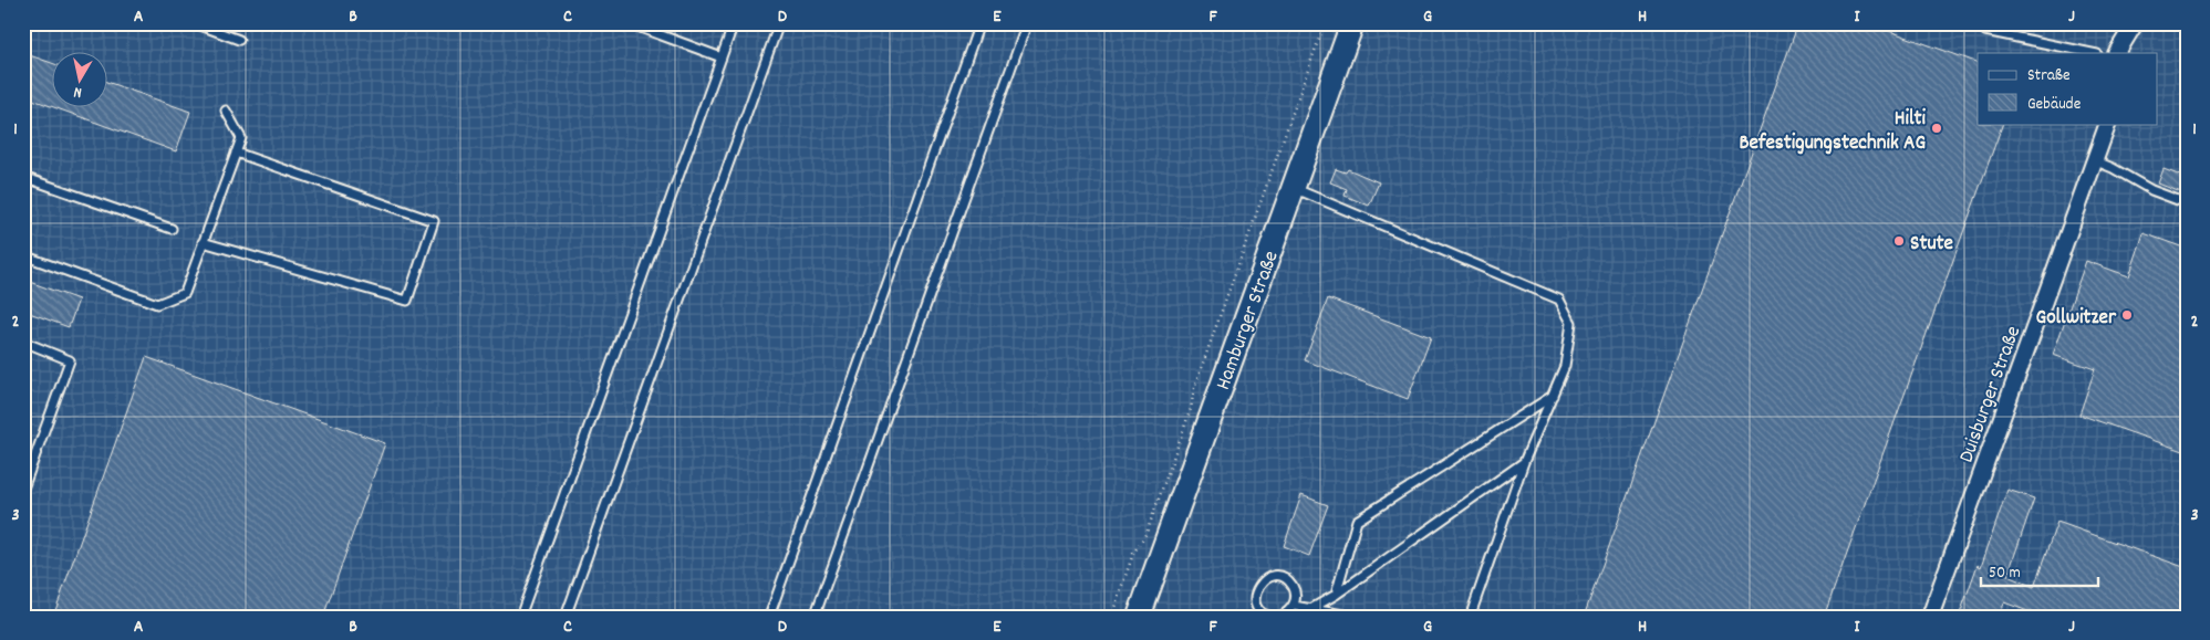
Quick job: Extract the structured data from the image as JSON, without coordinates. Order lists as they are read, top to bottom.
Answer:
{
  "streets": {
    "street": ["Hamburger Straße", "Duisburger Straße"]
  },
  "places": ["Hilti Befestigungstechnik AG", "Stute", "Gollwitzer"],
  "legend": ["Straße", "Gebäude"],
  "scale_bar": "50 m",
  "north": "bottom",
  "grid": {
    "columns": [
      "A",
      "B",
      "C",
      "D",
      "E",
      "F",
      "G",
      "H",
      "I",
      "J"
    ],
    "rows": ["1", "2", "3"]
  }
}
